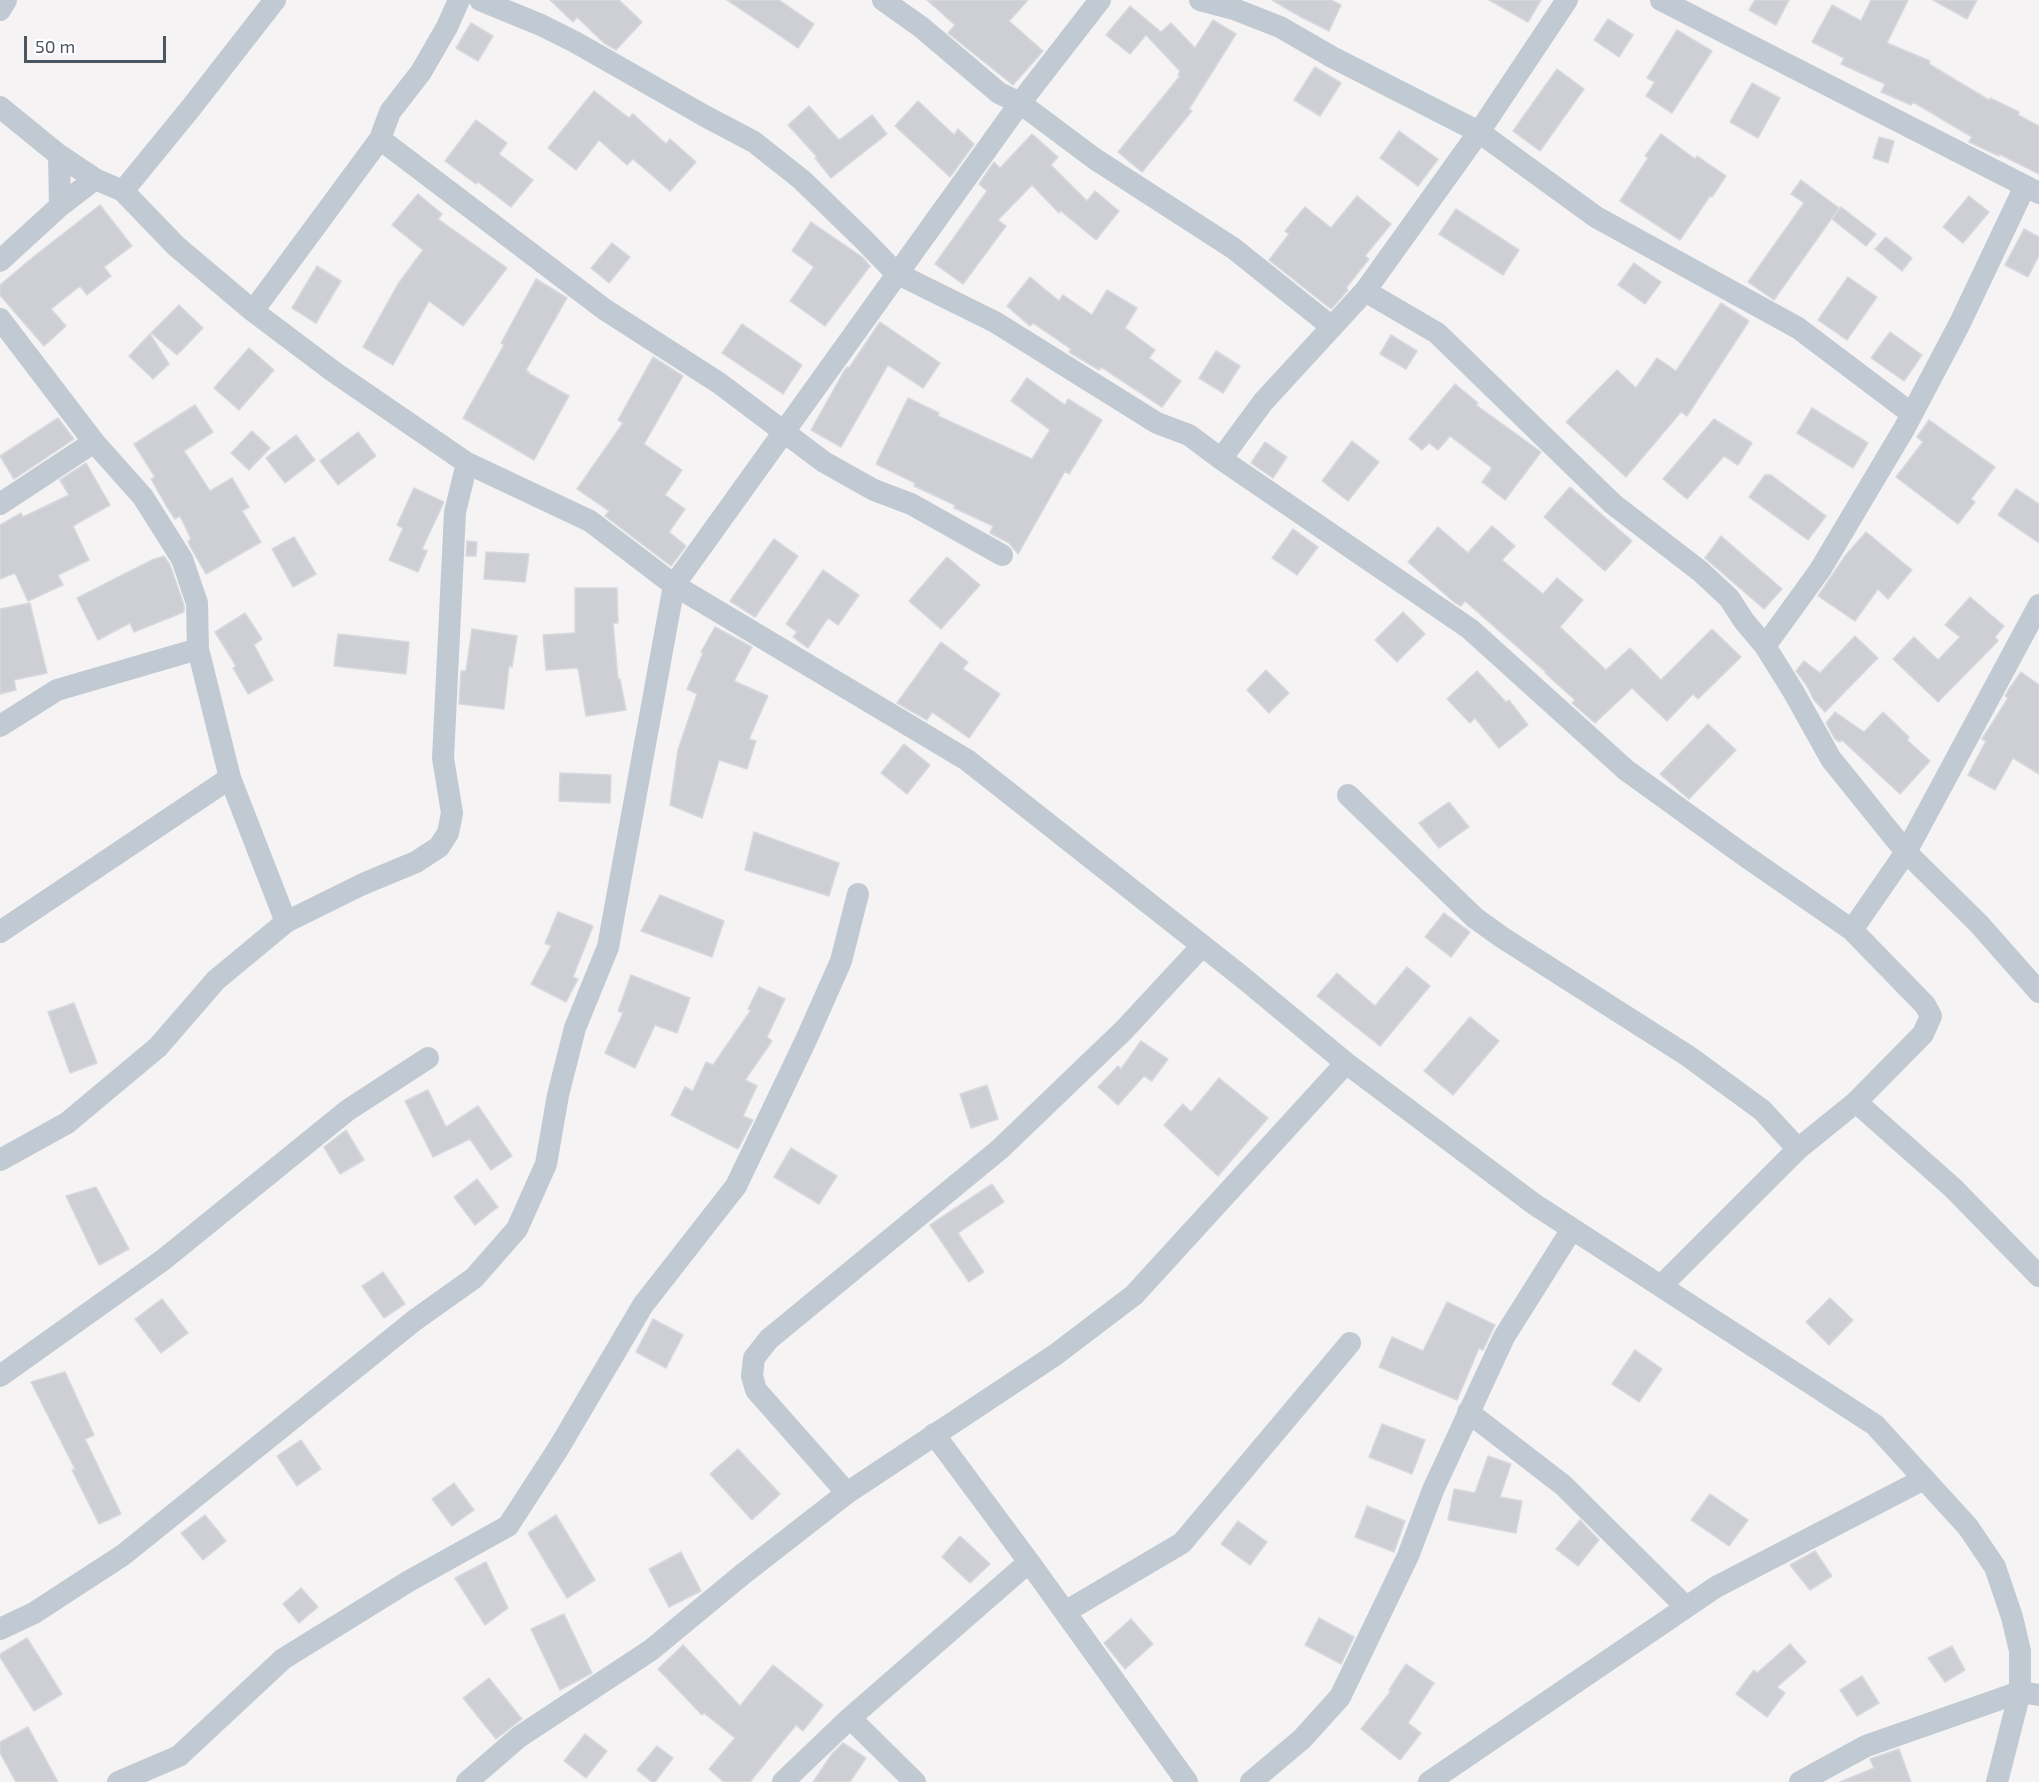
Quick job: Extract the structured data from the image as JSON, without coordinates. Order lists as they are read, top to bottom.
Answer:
{
  "scale_bar": "50 m"
}
